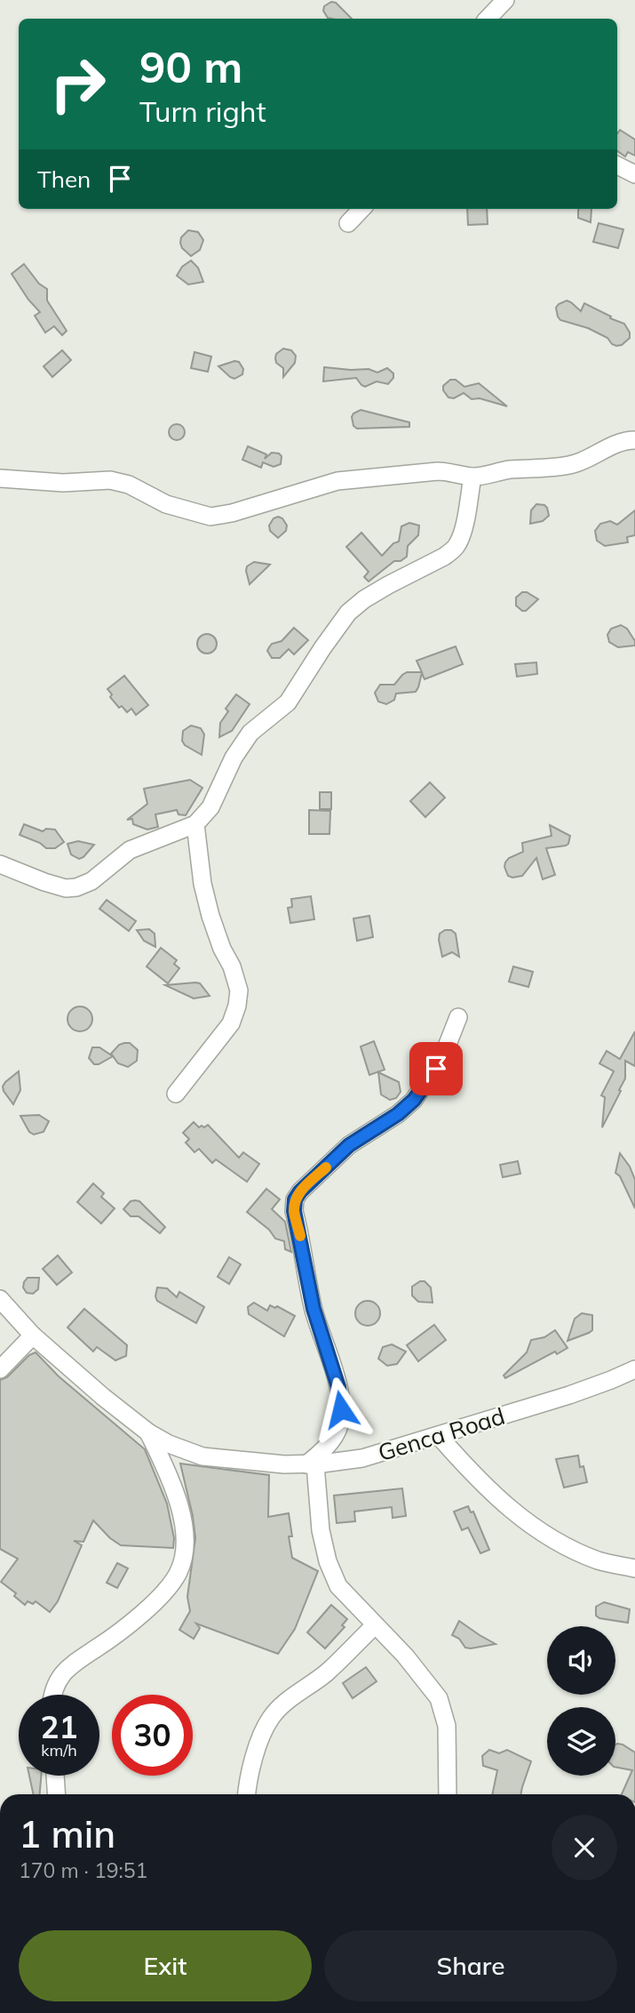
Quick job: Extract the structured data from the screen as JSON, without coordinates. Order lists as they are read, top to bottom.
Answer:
{
  "streets": {
    "street": ["Genca Road"]
  },
  "page": {
    "turn": ["90 m", "Turn right"],
    "then": "Then",
    "speed": "21 km/h",
    "limit": "30",
    "heading": ["1 min", "170 m · 19:51"],
    "buttons": ["Exit", "Share"]
  }
}
